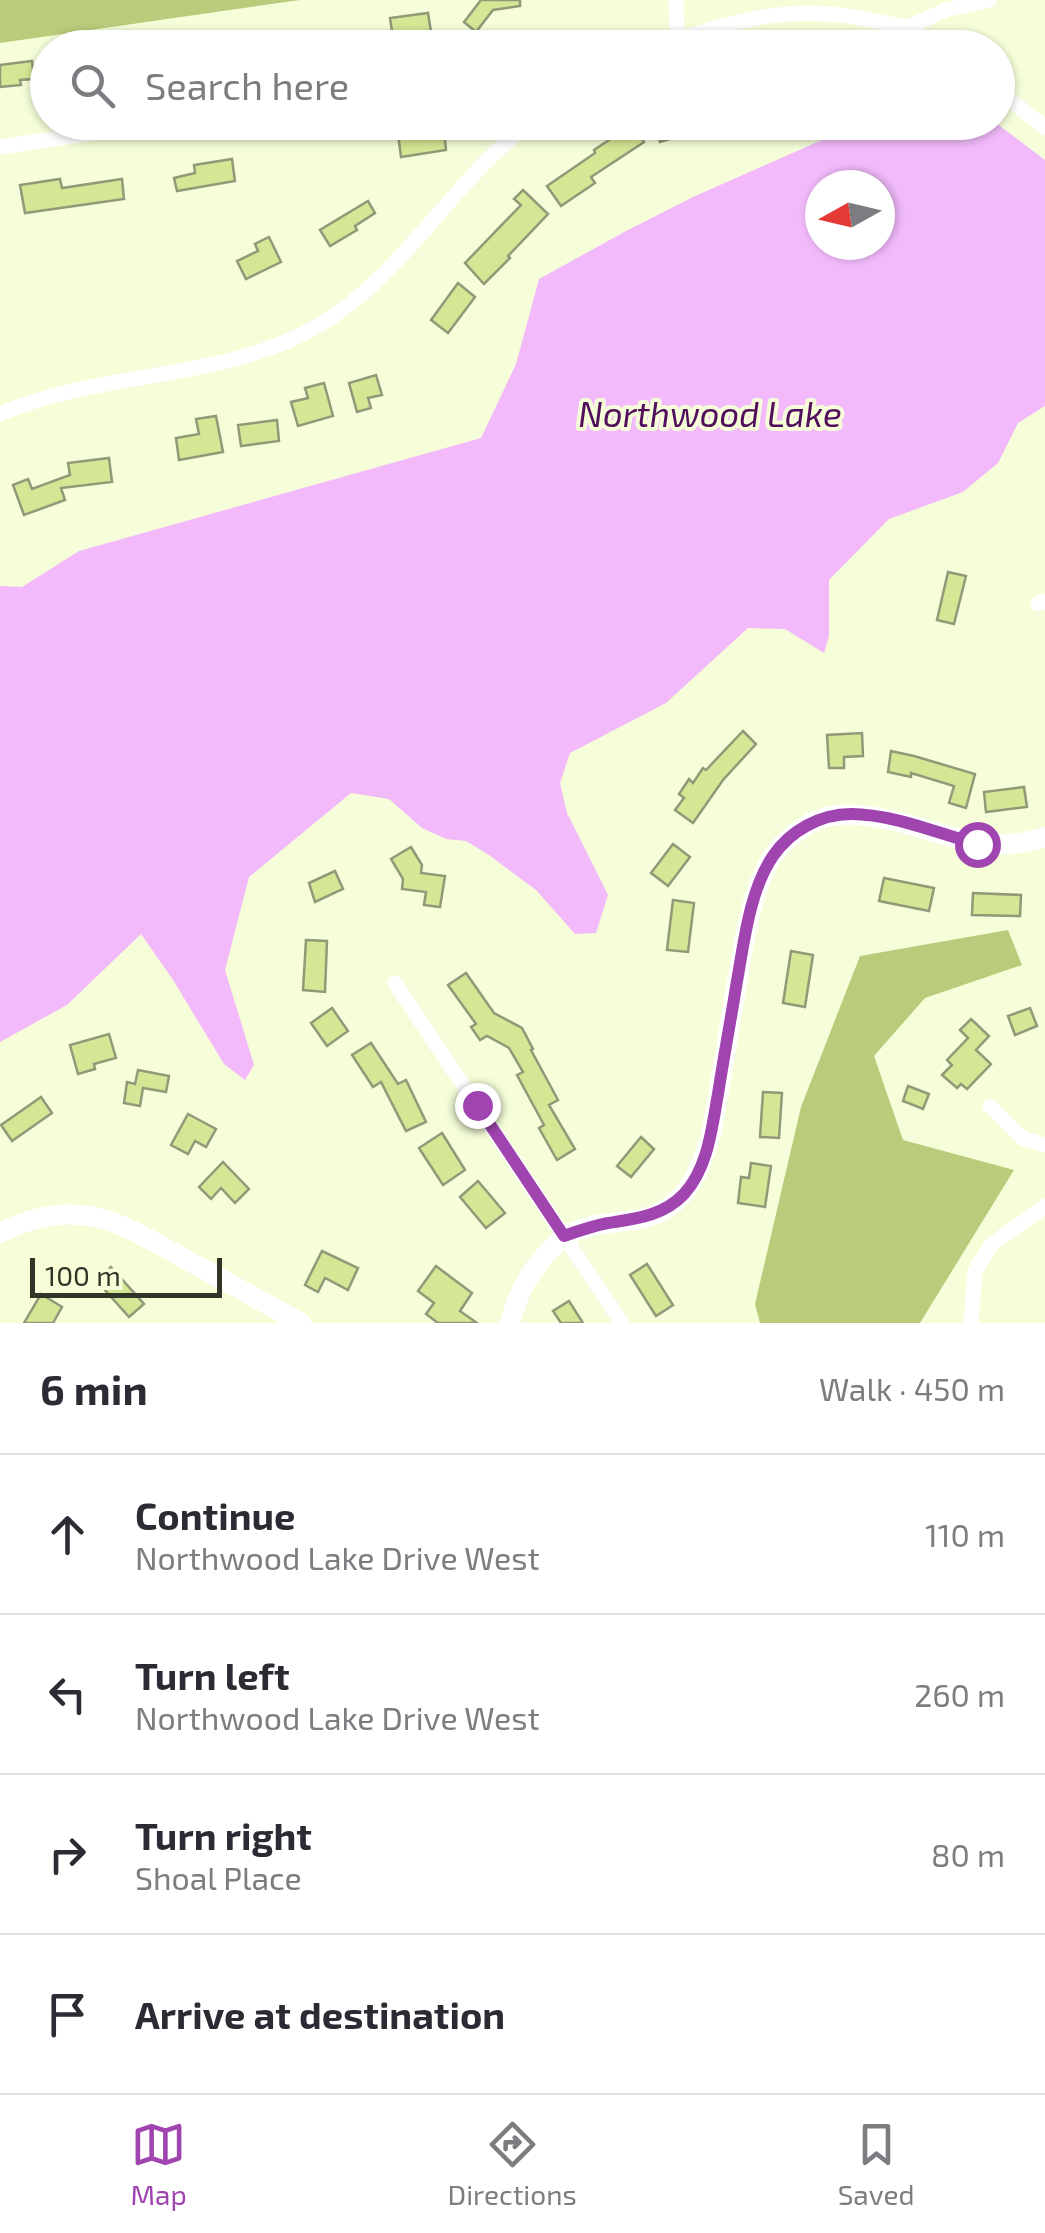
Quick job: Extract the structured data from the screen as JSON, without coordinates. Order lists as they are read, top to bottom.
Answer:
{
  "water": ["Northwood Lake"],
  "scale_bar": "100 m",
  "north": "left",
  "page": {
    "search": "Search here",
    "scale": "100 m",
    "heading": ["6 min", "Walk · 450 m"],
    "list": [
      ["Continue", "Northwood Lake Drive West", "110 m"],
      ["Turn left", "Northwood Lake Drive West", "260 m"],
      ["Turn right", "Shoal Place", "80 m"],
      "Arrive at destination"
    ],
    "nav": ["Map", "Directions", "Saved"]
  }
}
